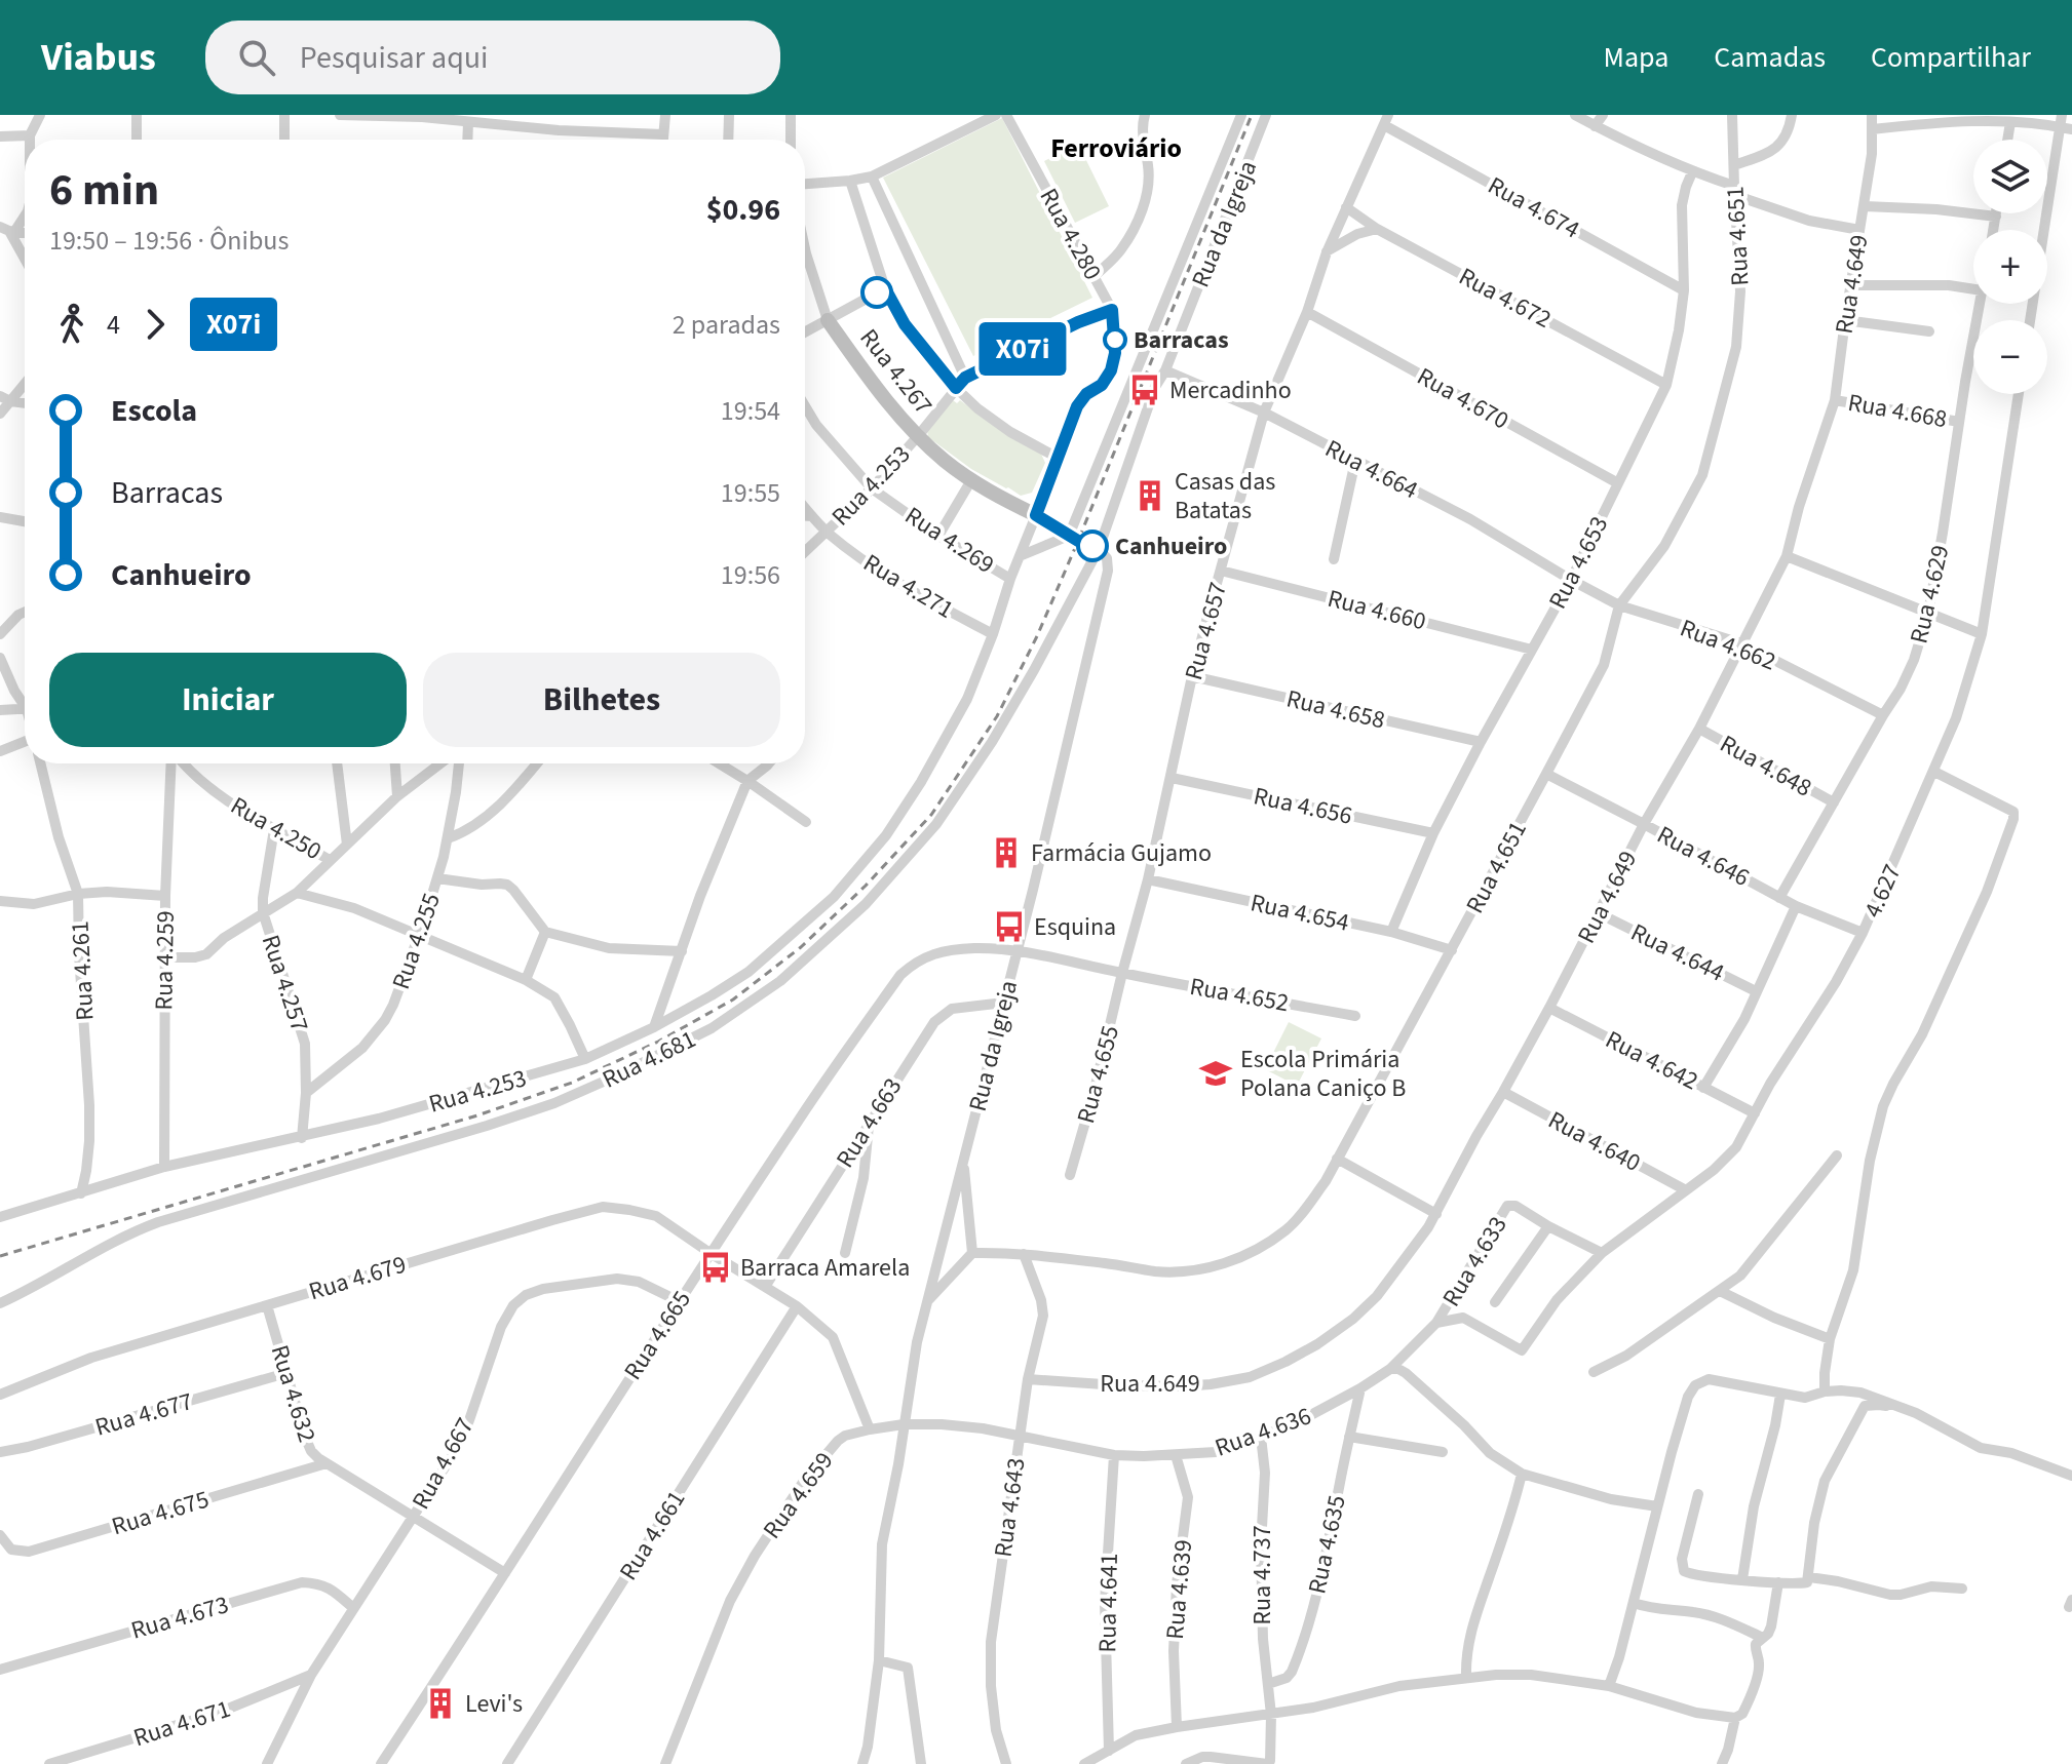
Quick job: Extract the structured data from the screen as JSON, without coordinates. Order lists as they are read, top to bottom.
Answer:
{
  "streets": {
    "street": [
      "Rua 4.674",
      "Rua da Igreja",
      "Rua 4.280",
      "Rua 4.651",
      "Rua 4.649",
      "Rua 4.672",
      "Rua 4.267",
      "Rua 4.670",
      "Rua 4.668",
      "Rua 4.664",
      "Rua 4.253",
      "Rua 4.269",
      "Rua 4.653",
      "Rua 4.271",
      "Rua 4.629",
      "Rua 4.660",
      "Rua 4.657",
      "Rua 4.662",
      "Rua 4.658",
      "Rua 4.648",
      "Rua 4.656",
      "Rua 4.250",
      "Rua 4.646",
      "4.627",
      "Rua 4.654",
      "Rua 4.255",
      "Rua 4.644",
      "Rua 4.259",
      "Rua 4.261",
      "Rua 4.257",
      "Rua 4.652",
      "Rua 4.681",
      "Rua 4.642",
      "Rua 4.655",
      "Rua 4.663",
      "Rua 4.640",
      "Rua 4.633",
      "Rua 4.679",
      "Rua 4.665",
      "Rua 4.632",
      "Rua 4.677",
      "Rua 4.636",
      "Rua 4.667",
      "Rua 4.659",
      "Rua 4.643",
      "Rua 4.675",
      "Rua 4.661",
      "Rua 4.635",
      "Rua 4.737",
      "Rua 4.639",
      "Rua 4.641",
      "Rua 4.673",
      "Rua 4.671"
    ]
  },
  "crossings": [
    ["Rua 4.674", "Rua 4.653"],
    ["Rua 4.674", "Rua 4.657"],
    ["Rua da Igreja", "Rua 4.664"],
    ["Rua da Igreja", "Rua 4.652"],
    ["Rua da Igreja", "Rua 4.681"],
    ["Rua da Igreja", "Rua 4.663"],
    ["Rua da Igreja", "Rua 4.665"],
    ["Rua da Igreja", "Rua 4.636"],
    ["Rua 4.280", "Rua 4.253"],
    ["Rua 4.651", "Rua 4.662"],
    ["Rua 4.651", "Rua 4.646"],
    ["Rua 4.651", "Rua 4.654"],
    ["Rua 4.651", "Rua 4.643"],
    ["Rua 4.649", "Rua 4.668"],
    ["Rua 4.649", "Rua 4.662"],
    ["Rua 4.649", "Rua 4.648"],
    ["Rua 4.649", "Rua 4.646"],
    ["Rua 4.649", "Rua 4.644"],
    ["Rua 4.649", "Rua 4.642"],
    ["Rua 4.649", "Rua 4.640"],
    ["Rua 4.649", "Rua 4.643"],
    ["Rua 4.672", "Rua 4.653"],
    ["Rua 4.672", "Rua 4.657"],
    ["Rua 4.267", "Rua 4.253"],
    ["Rua 4.670", "Rua 4.653"],
    ["Rua 4.670", "Rua 4.657"],
    ["Rua 4.668", "Rua 4.629"],
    ["Rua 4.664", "Rua 4.653"],
    ["Rua 4.664", "Rua 4.657"],
    ["Rua 4.664", "Rua 4.662"],
    ["Rua 4.253", "Rua 4.269"],
    ["Rua 4.253", "Rua 4.271"],
    ["Rua 4.253", "Rua 4.259"],
    ["Rua 4.253", "Rua 4.261"],
    ["Rua 4.253", "Rua 4.257"],
    ["Rua 4.653", "Rua 4.660"],
    ["Rua 4.653", "Rua 4.662"],
    ["Rua 4.653", "Rua 4.658"],
    ["Rua 4.653", "Rua 4.656"],
    ["Rua 4.653", "Rua 4.654"],
    ["Rua 4.629", "Rua 4.662"],
    ["Rua 4.629", "Rua 4.648"],
    ["Rua 4.629", "Rua 4.646"],
    ["Rua 4.660", "Rua 4.657"],
    ["Rua 4.657", "Rua 4.658"],
    ["Rua 4.657", "Rua 4.656"],
    ["Rua 4.657", "Rua 4.654"],
    ["Rua 4.657", "Rua 4.652"],
    ["Rua 4.657", "Rua 4.655"],
    ["Rua 4.250", "Rua 4.257"],
    ["Rua 4.646", "4.627"],
    ["4.627", "Rua 4.642"],
    ["4.627", "Rua 4.640"],
    ["4.627", "Rua 4.633"],
    ["4.627", "Rua 4.636"],
    ["Rua 4.255", "Rua 4.257"],
    ["Rua 4.652", "Rua 4.655"],
    ["Rua 4.652", "Rua 4.665"],
    ["Rua 4.633", "Rua 4.636"],
    ["Rua 4.679", "Rua 4.665"],
    ["Rua 4.679", "Rua 4.632"],
    ["Rua 4.665", "Rua 4.632"],
    ["Rua 4.665", "Rua 4.667"],
    ["Rua 4.632", "Rua 4.677"],
    ["Rua 4.632", "Rua 4.667"],
    ["Rua 4.632", "Rua 4.675"],
    ["Rua 4.636", "Rua 4.659"],
    ["Rua 4.636", "Rua 4.643"],
    ["Rua 4.636", "Rua 4.635"],
    ["Rua 4.636", "Rua 4.737"],
    ["Rua 4.636", "Rua 4.639"],
    ["Rua 4.636", "Rua 4.641"],
    ["Rua 4.667", "Rua 4.673"],
    ["Rua 4.667", "Rua 4.671"],
    ["Rua 4.635", "Rua 4.737"]
  ],
  "districts": ["Ferroviário"],
  "places": {
    "other": ["Barracas", "Canhueiro"],
    "bus stop": ["Mercadinho", "Esquina", "Barraca Amarela"],
    "building": ["Casas das Batatas", "Farmácia Gujamo", "Levi's"],
    "school or university": ["Escola Primária Polana Caniço B"]
  },
  "lines": ["bus line X07i"],
  "page": {
    "header": "Viabus",
    "search": "Pesquisar aqui",
    "nav": ["Mapa", "Camadas", "Compartilhar"],
    "on_map": "X07i",
    "map_buttons": ["+", "−"],
    "heading": ["6 min", "19:50 – 19:56 · Ônibus", "$0.96"],
    "legs": ["4", "X07i", "2 paradas"],
    "list": [
      {
        "name": "Escola",
        "value": "19:54"
      },
      {
        "name": "Barracas",
        "value": "19:55"
      },
      {
        "name": "Canhueiro",
        "value": "19:56"
      }
    ],
    "buttons": ["Iniciar", "Bilhetes"]
  }
}
